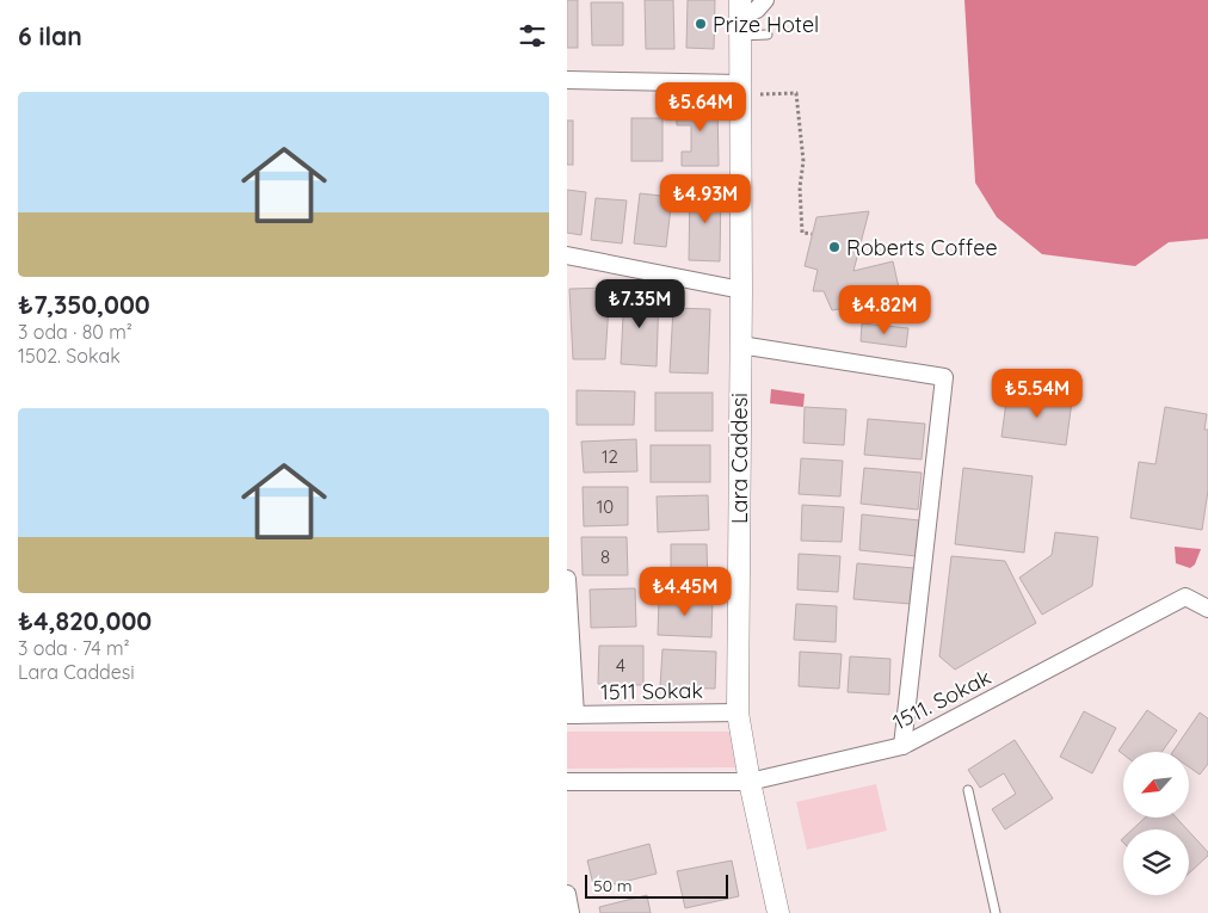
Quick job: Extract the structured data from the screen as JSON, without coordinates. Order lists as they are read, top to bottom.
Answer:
{
  "streets": {
    "street": ["Lara Caddesi", "1511 Sokak", "1511. Sokak"]
  },
  "crossings": [
    ["Lara Caddesi", "1511 Sokak"],
    ["Lara Caddesi", "1511. Sokak"]
  ],
  "places": ["Prize Hotel", "Roberts Coffee"],
  "house_numbers": [
    "12",
    "10",
    "8",
    "4"
  ],
  "scale_bar": "50 m",
  "north": "bottom left",
  "page": {
    "heading": "6 ilan",
    "list": [
      {
        "name": "₺7,350,000",
        "note": "3 oda · 80 m² · 1502. Sokak"
      },
      {
        "name": "₺4,820,000",
        "note": "3 oda · 74 m² · Lara Caddesi"
      }
    ],
    "price": [
      "₺5.64M",
      "₺4.93M",
      "₺7.35M",
      "₺4.82M",
      "₺5.54M",
      "₺4.45M"
    ],
    "scale": "50 m"
  }
}
